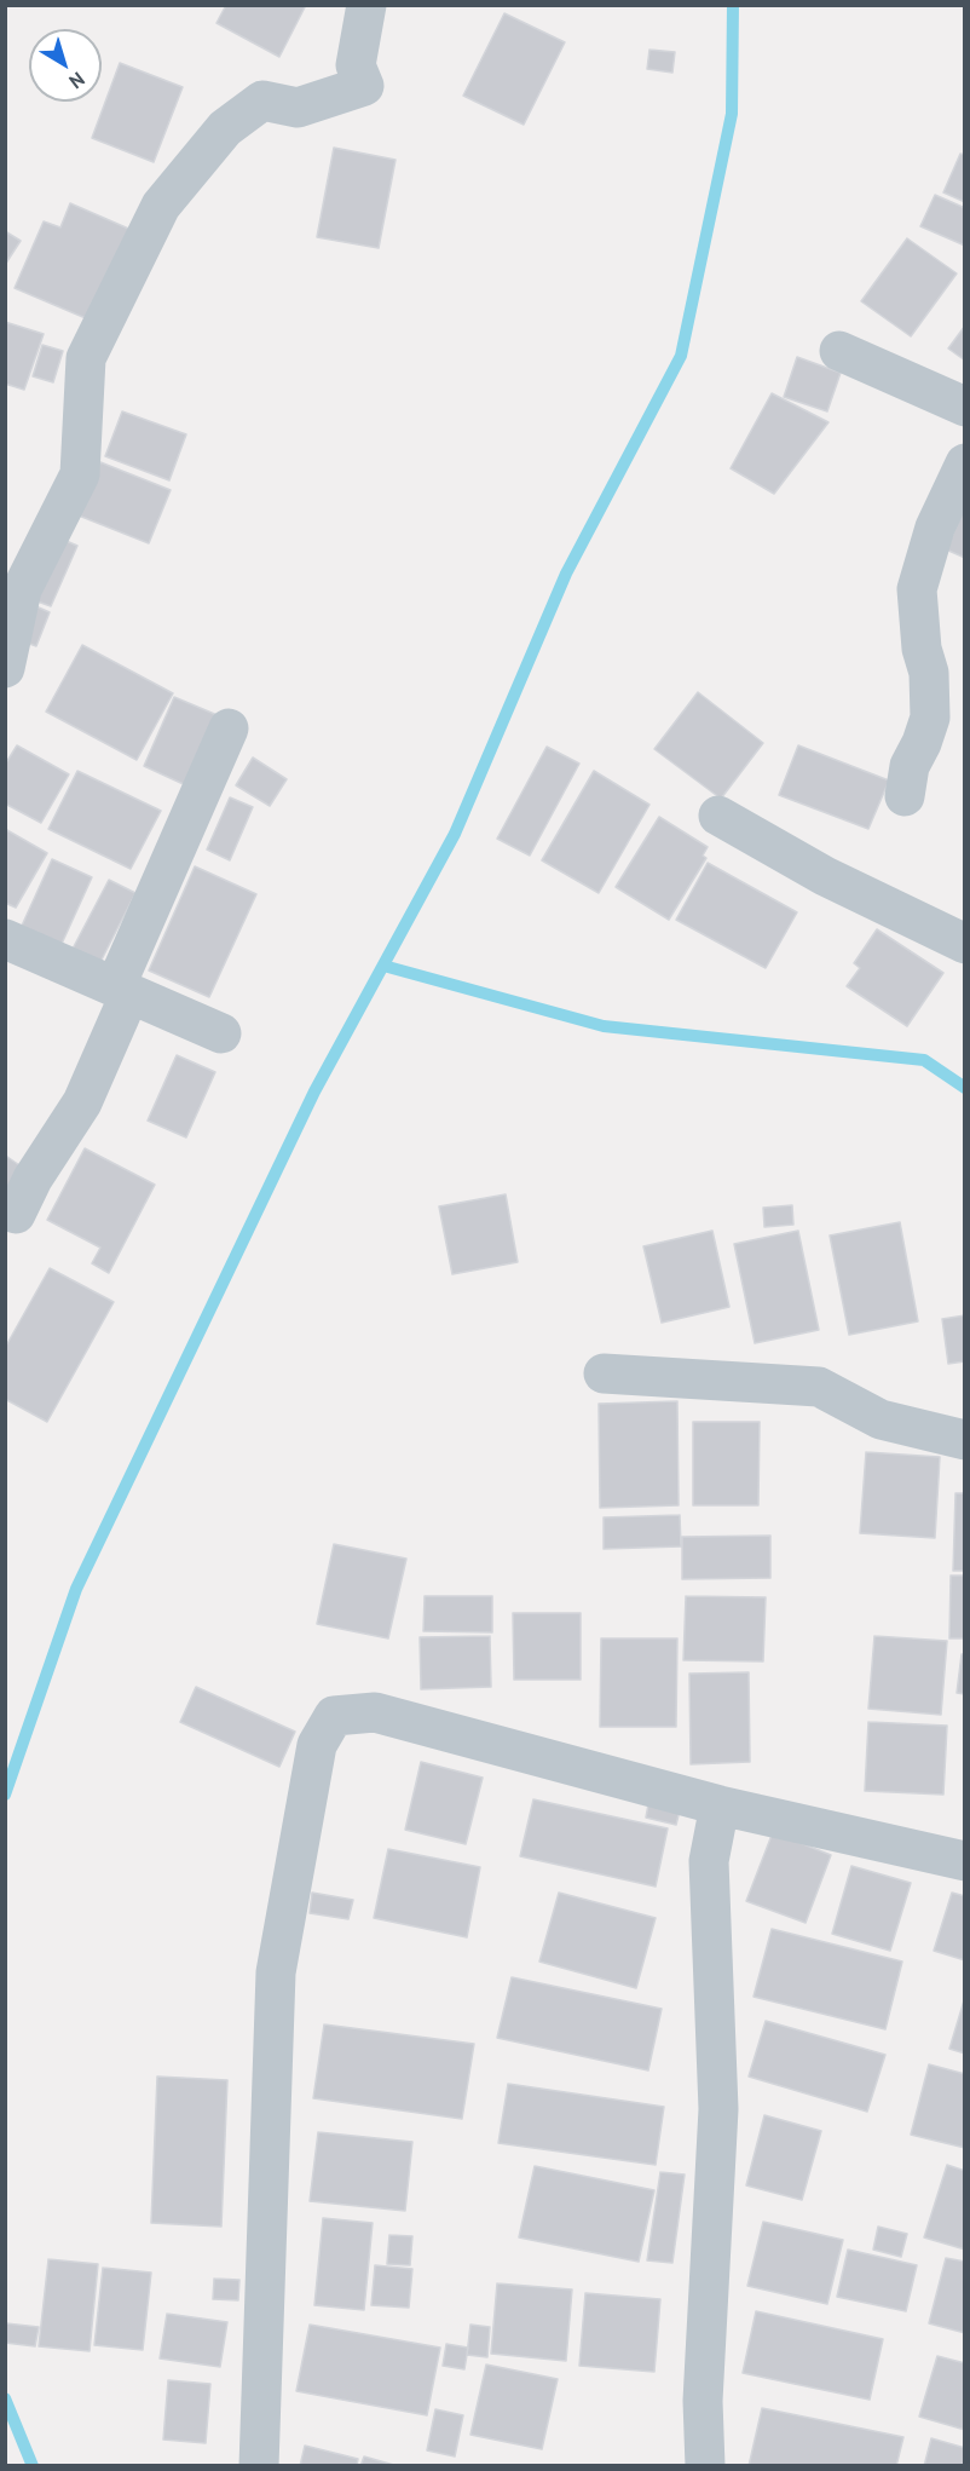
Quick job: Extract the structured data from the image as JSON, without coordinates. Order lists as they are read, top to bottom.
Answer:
{
  "north": "bottom right"
}
